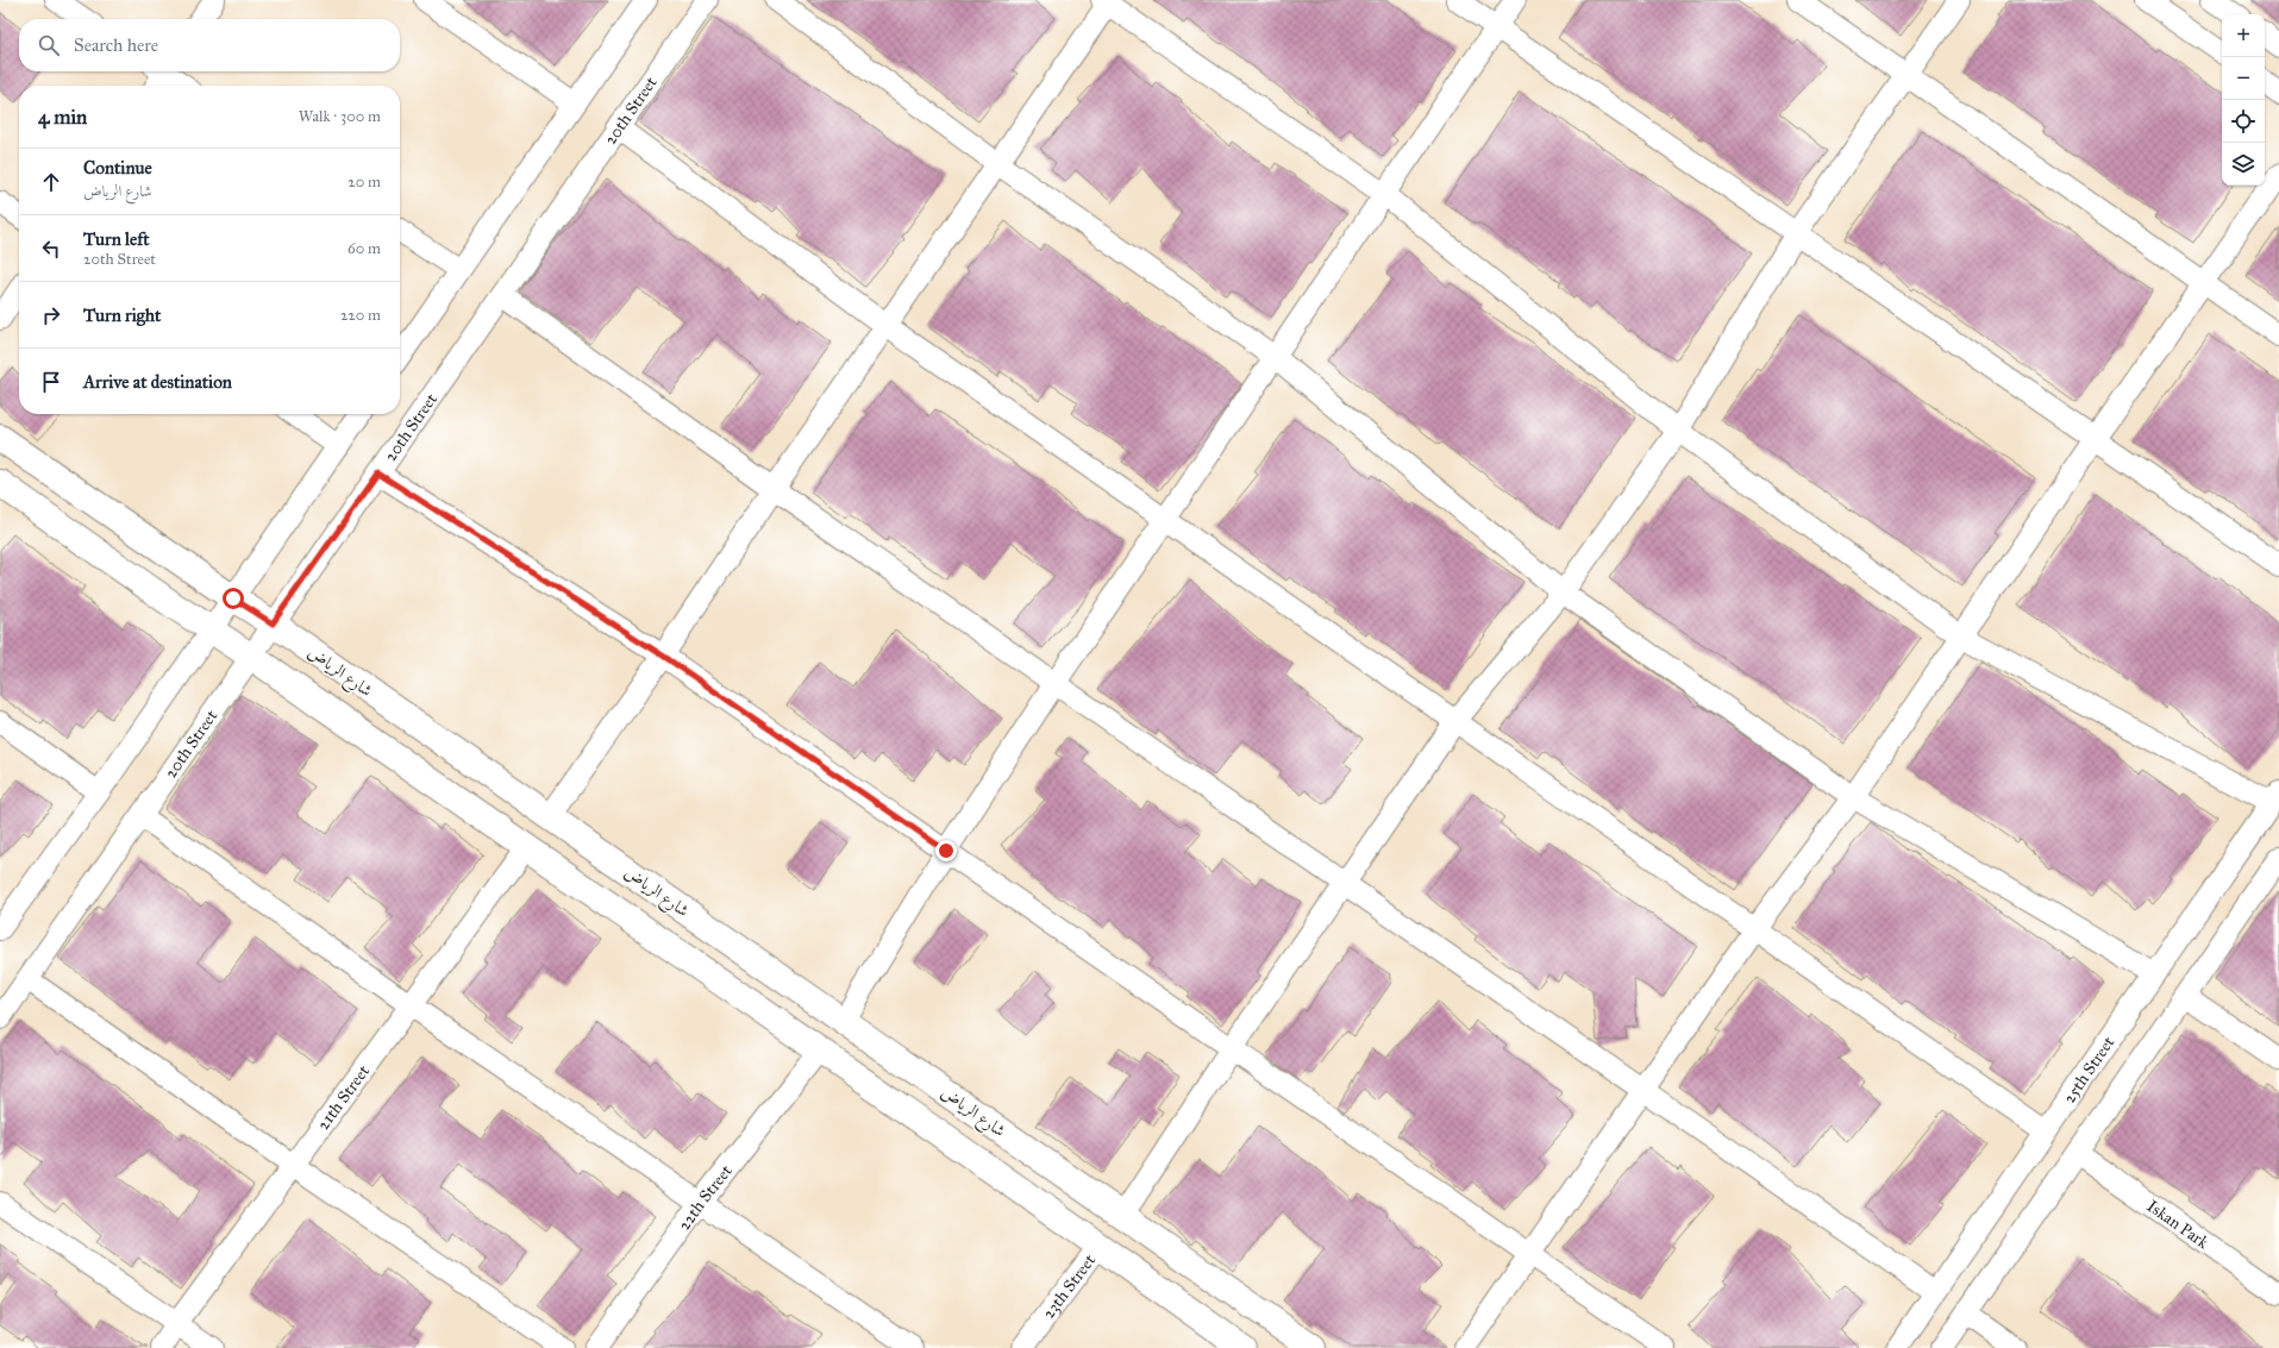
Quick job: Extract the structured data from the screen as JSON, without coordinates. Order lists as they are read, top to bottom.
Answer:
{
  "streets": {
    "main road": ["شارع الرياض"],
    "street": [
      "20th Street",
      "25th Street",
      "21th Street",
      "22th Street",
      "Iskan Park",
      "23th Street"
    ]
  },
  "crossings": [
    ["20th Street", "شارع الرياض"]
  ],
  "page": {
    "map_buttons": ["+", "−"],
    "search": "Search here",
    "heading": ["4 min", "Walk · 300 m"],
    "list": [
      ["Continue", "شارع الرياض", "20 m"],
      ["Turn left", "20th Street", "60 m"],
      ["Turn right", "220 m"],
      "Arrive at destination"
    ]
  }
}
